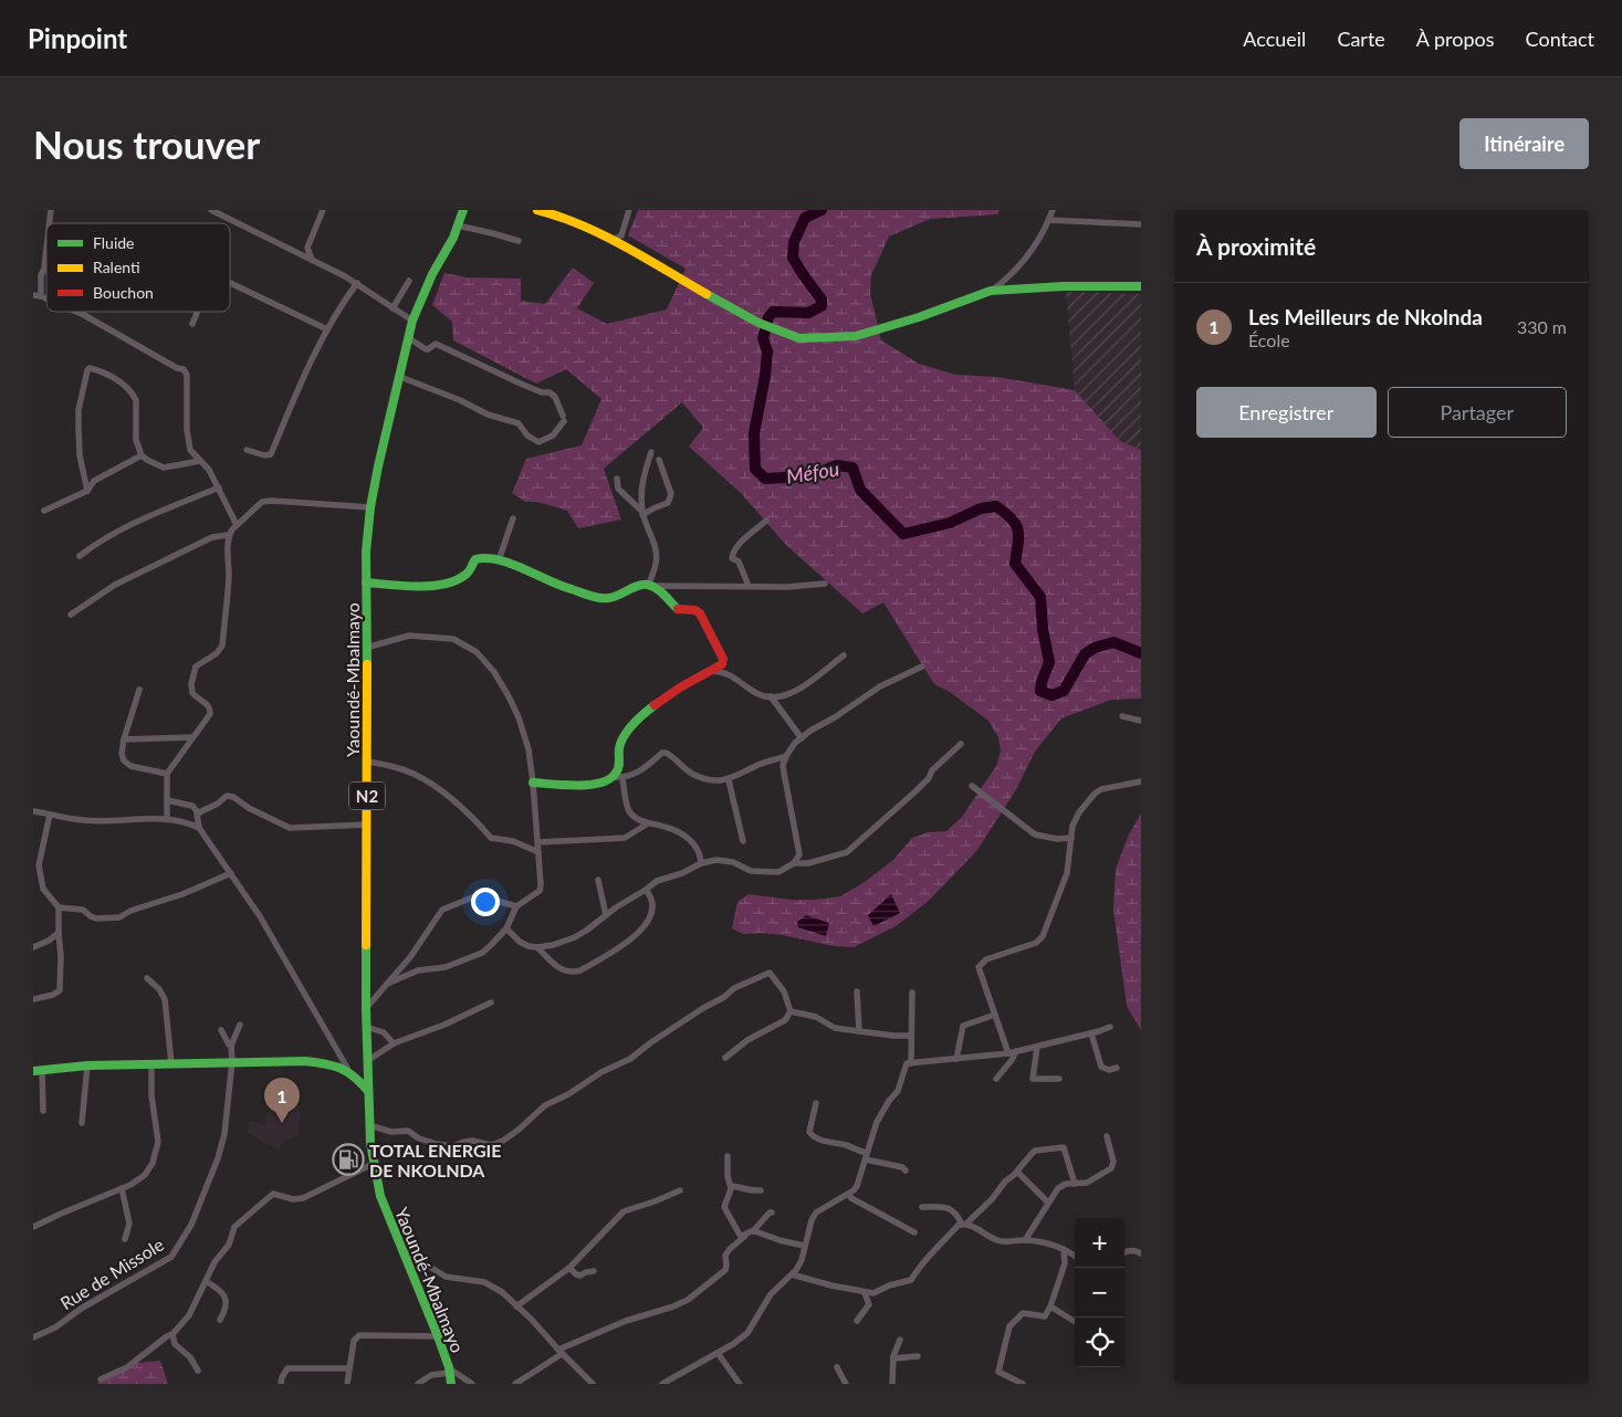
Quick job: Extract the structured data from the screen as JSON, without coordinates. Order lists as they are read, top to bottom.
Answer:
{
  "streets": {
    "main road": ["Yaoundé-Mbalmayo", "N2"],
    "street": ["Rue de Missole"]
  },
  "water": ["Méfou"],
  "places": {
    "fuel station": ["TOTAL ENERGIE DE NKOLNDA"]
  },
  "legend": ["Fluide", "Ralenti", "Bouchon"],
  "page": {
    "header": "Pinpoint",
    "nav": [
      "Accueil",
      "Carte",
      "À propos",
      "Contact"
    ],
    "buttons": [
      "Itinéraire",
      ["Enregistrer", "Partager"]
    ],
    "title": "Nous trouver",
    "heading": "À proximité",
    "list": [
      {
        "mark": "1",
        "name": "Les Meilleurs de Nkolnda",
        "note": "École",
        "value": "330 m"
      }
    ],
    "pins": "1",
    "map_buttons": ["+", "−"]
  }
}
